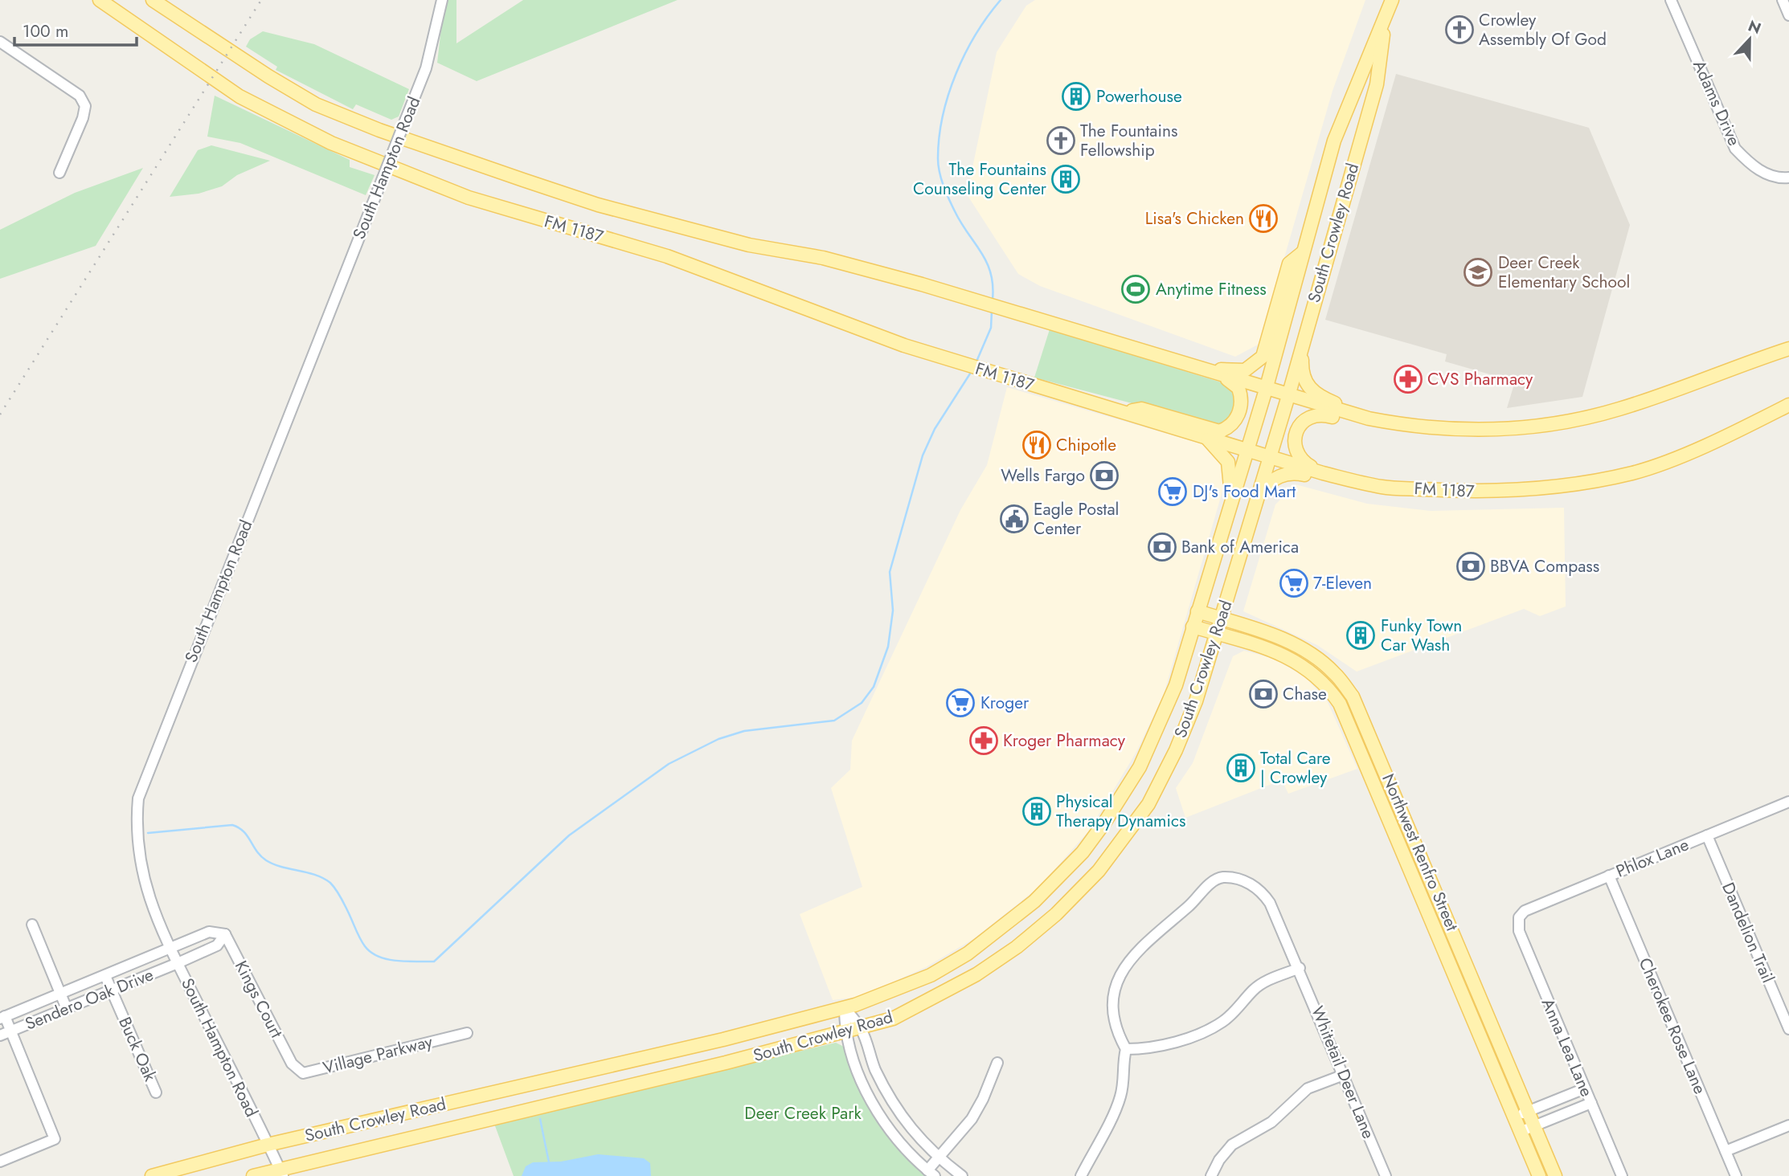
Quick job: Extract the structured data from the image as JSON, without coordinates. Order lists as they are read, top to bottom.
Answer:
{
  "streets": {
    "main road": ["FM 1187", "South Crowley Road", "Northwest Renfro Street"],
    "street": [
      "Adams Drive",
      "South Hampton Road",
      "Phlox Lane",
      "Dandelion Trail",
      "Sendero Oak Drive",
      "Kings Court",
      "Cherokee Rose Lane",
      "Anna Lea Lane",
      "Buck Oak",
      "Village Parkway",
      "Whitetail Deer Lane"
    ]
  },
  "crossings": [
    ["South Hampton Road", "South Crowley Road"],
    ["South Hampton Road", "Sendero Oak Drive"],
    ["FM 1187", "South Crowley Road"],
    ["South Crowley Road", "Northwest Renfro Street"],
    ["Phlox Lane", "Dandelion Trail"],
    ["Phlox Lane", "Cherokee Rose Lane"],
    ["Phlox Lane", "Anna Lea Lane"],
    ["Sendero Oak Drive", "Buck Oak"],
    ["Kings Court", "Village Parkway"]
  ],
  "parks": ["Deer Creek Park"],
  "places": {
    "church": ["Crowley Assembly Of God", "The Fountains Fellowship"],
    "building": [
      "Powerhouse",
      "The Fountains Counseling Center",
      "Funky Town Car Wash",
      "Total Care | Crowley",
      "Physical Therapy Dynamics"
    ],
    "restaurant": ["Lisa's Chicken", "Chipotle"],
    "school or university": ["Deer Creek Elementary School"],
    "sports": ["Anytime Fitness"],
    "pharmacy": ["CVS Pharmacy", "Kroger Pharmacy"],
    "bank": [
      "Wells Fargo",
      "Bank of America",
      "BBVA Compass",
      "Chase"
    ],
    "supermarket": ["DJ's Food Mart", "7-Eleven", "Kroger"],
    "public building": ["Eagle Postal Center"]
  },
  "scale_bar": "100 m",
  "north": "top"
}
